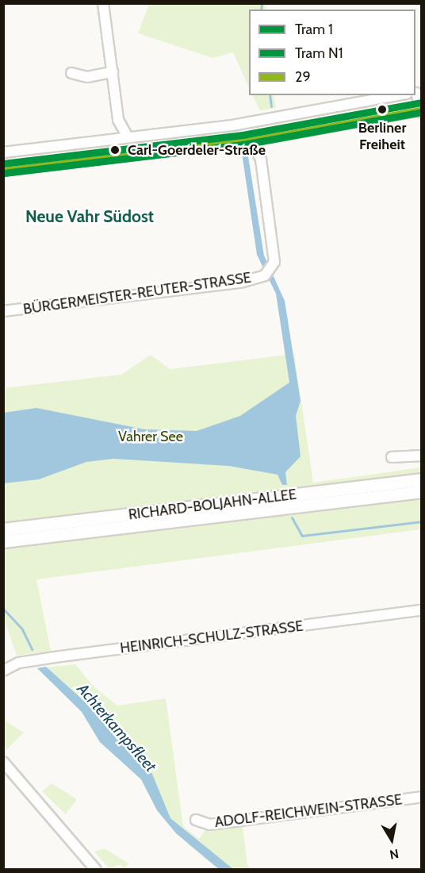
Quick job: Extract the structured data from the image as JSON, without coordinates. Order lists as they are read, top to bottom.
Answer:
{
  "streets": {
    "main road": ["RICHARD-BOLJAHN-ALLEE"],
    "street": ["BÜRGERMEISTER-REUTER-STRASSE", "HEINRICH-SCHULZ-STRASSE", "ADOLF-REICHWEIN-STRASSE"]
  },
  "districts": ["Neue Vahr Südost"],
  "water": ["Achterkampsfleet"],
  "parks": ["Vahrer See"],
  "places": ["Berliner Freiheit", "Carl-Goerdeler-Straße"],
  "lines": ["tram line 1", "transit line 29", "tram line N1"],
  "legend": ["Tram 1", "Tram N1", "29"],
  "north": "bottom"
}
